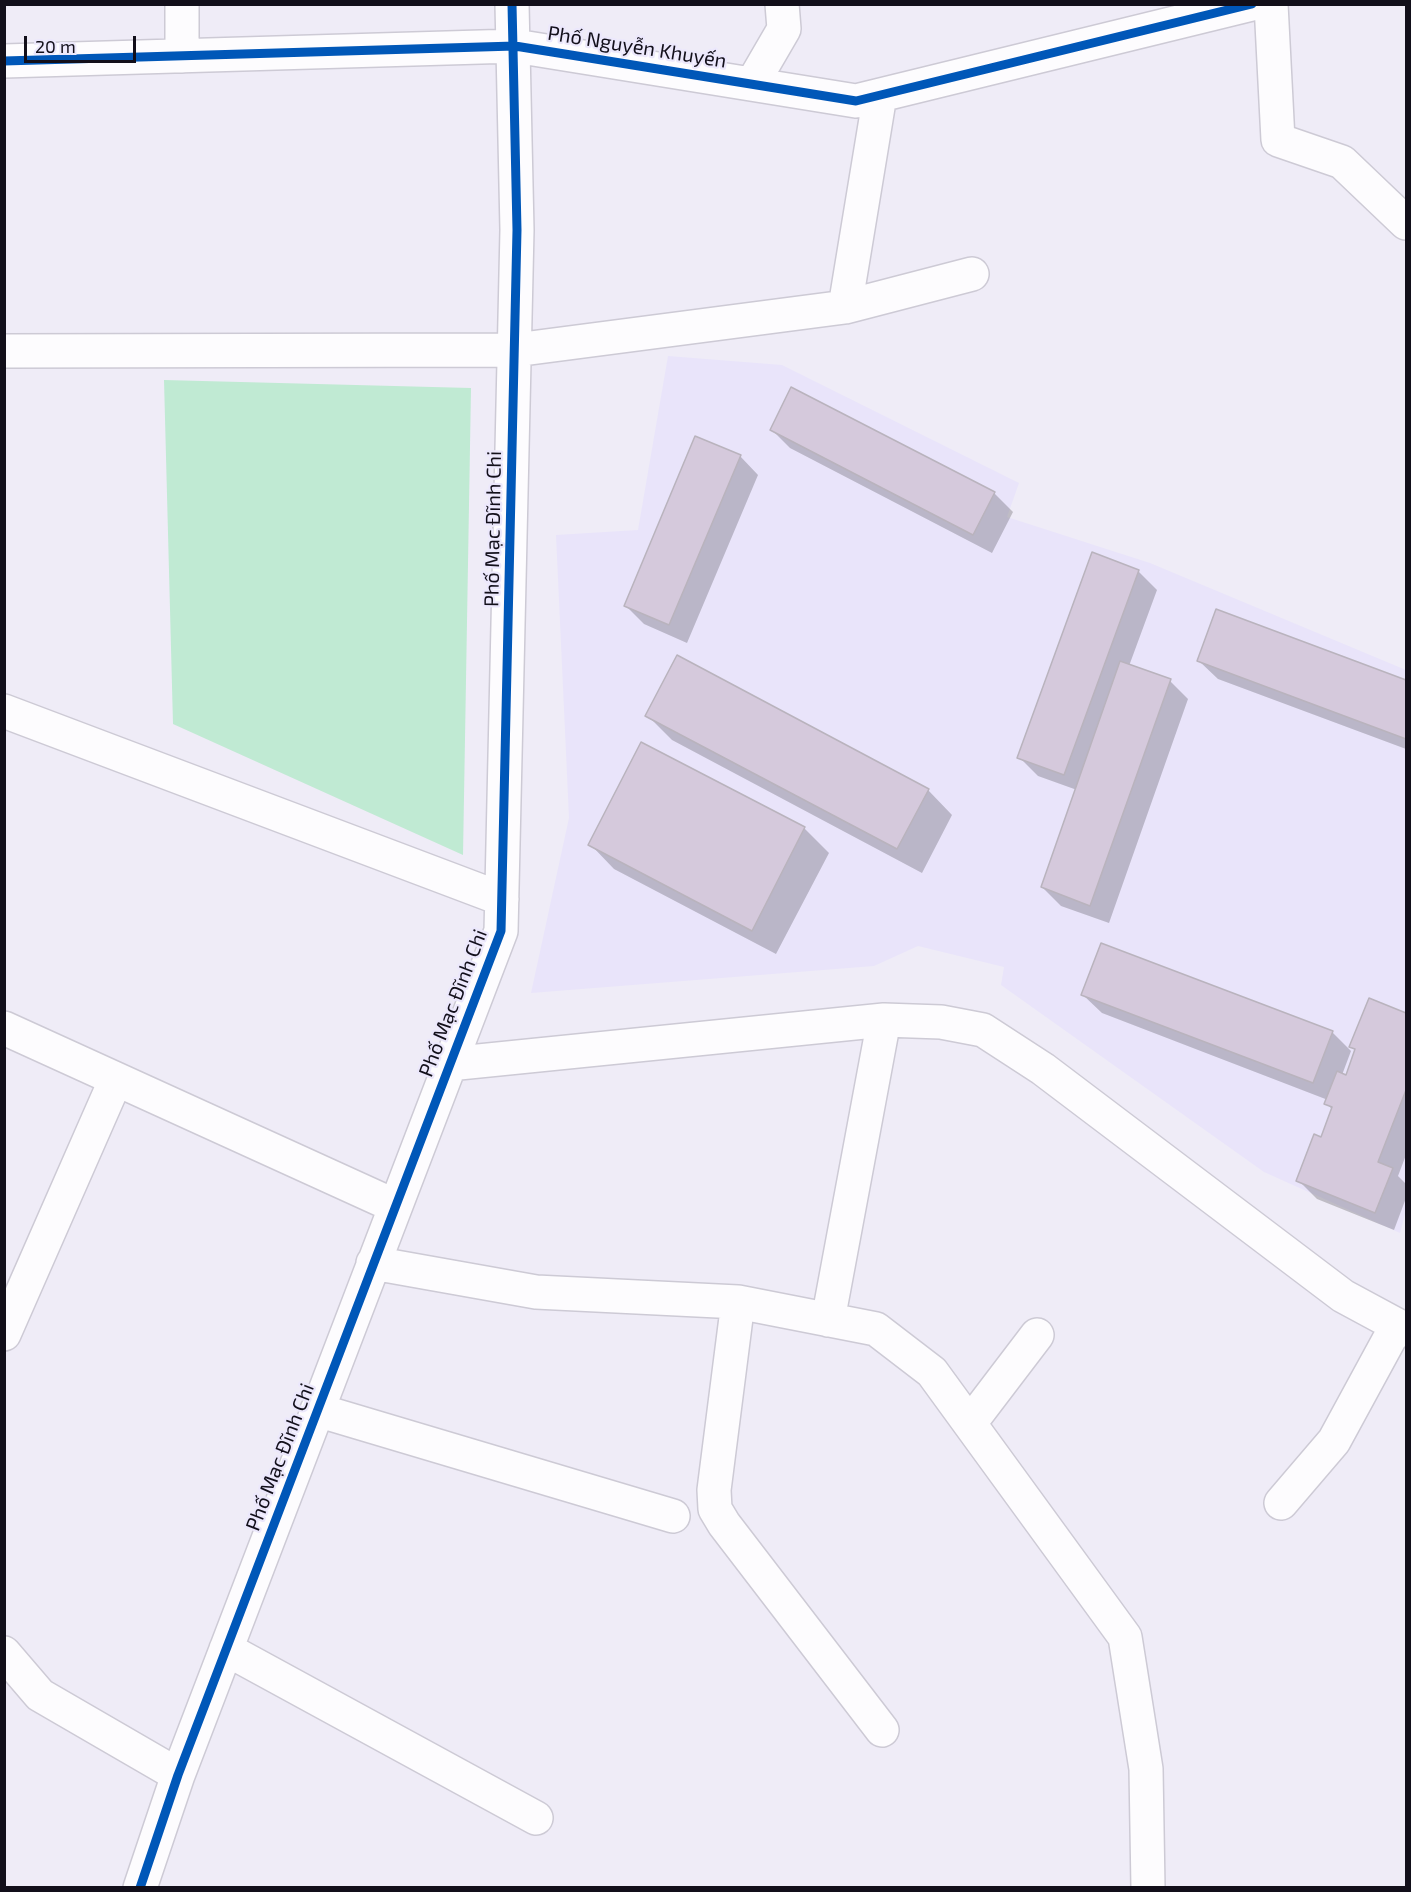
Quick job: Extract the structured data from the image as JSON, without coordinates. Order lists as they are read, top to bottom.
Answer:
{
  "streets": {
    "street": ["Phố Nguyễn Khuyến", "Phố Mạc Đĩnh Chi"]
  },
  "crossings": [
    ["Phố Nguyễn Khuyến", "Phố Mạc Đĩnh Chi"]
  ],
  "scale_bar": "20 m"
}
